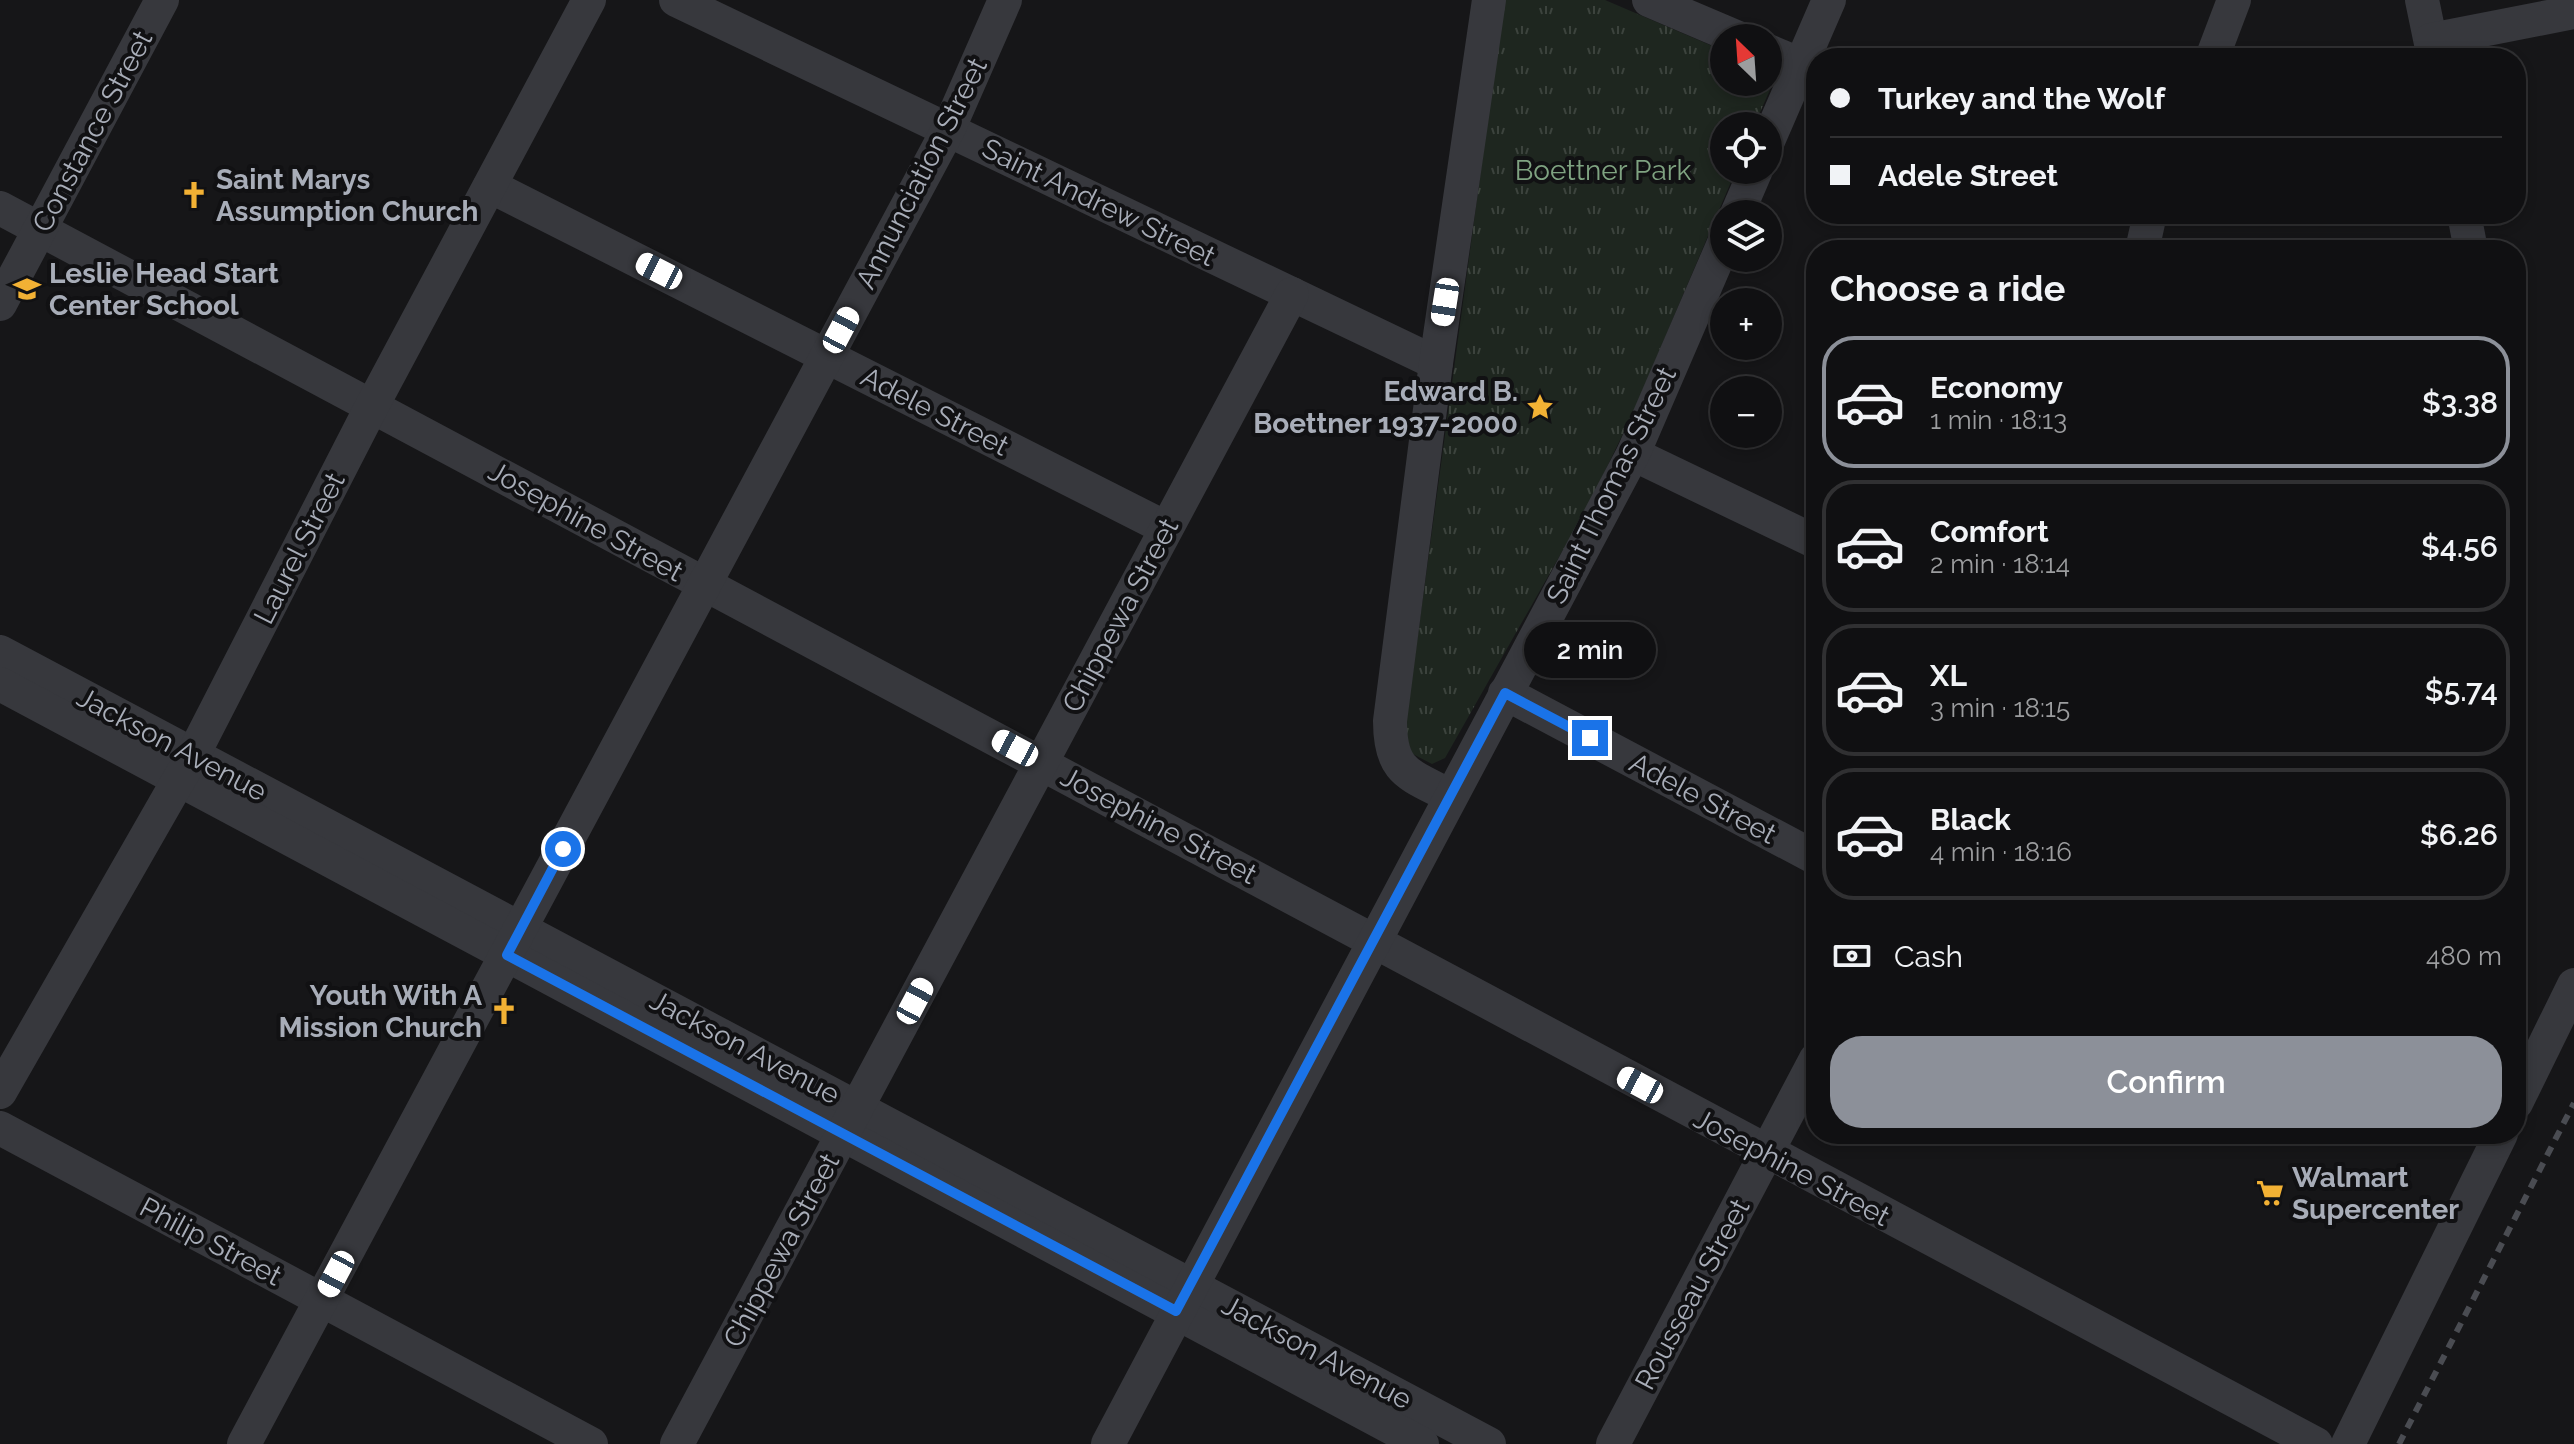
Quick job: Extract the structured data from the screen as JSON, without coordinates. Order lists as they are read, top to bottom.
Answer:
{
  "streets": {
    "street": [
      "Constance Street",
      "Annunciation Street",
      "Saint Andrew Street",
      "Adele Street",
      "Saint Thomas Street",
      "Josephine Street",
      "Laurel Street",
      "Chippewa Street",
      "Jackson Avenue",
      "Philip Street",
      "Rousseau Street"
    ]
  },
  "crossings": [
    ["Constance Street", "Josephine Street"],
    ["Annunciation Street", "Saint Andrew Street"],
    ["Annunciation Street", "Adele Street"],
    ["Annunciation Street", "Josephine Street"],
    ["Annunciation Street", "Jackson Avenue"],
    ["Annunciation Street", "Philip Street"],
    ["Saint Andrew Street", "Chippewa Street"],
    ["Adele Street", "Saint Thomas Street"],
    ["Adele Street", "Laurel Street"],
    ["Adele Street", "Chippewa Street"],
    ["Saint Thomas Street", "Josephine Street"],
    ["Saint Thomas Street", "Jackson Avenue"],
    ["Josephine Street", "Laurel Street"],
    ["Josephine Street", "Chippewa Street"],
    ["Josephine Street", "Rousseau Street"],
    ["Laurel Street", "Jackson Avenue"],
    ["Chippewa Street", "Jackson Avenue"]
  ],
  "parks": ["Boettner Park"],
  "places": {
    "church": ["Saint Marys Assumption Church", "Youth With A Mission Church"],
    "school or university": ["Leslie Head Start Center School"],
    "place": ["Edward B. Boettner 1937-2000"],
    "supermarket": ["Walmart Supercenter"]
  },
  "north": "top left",
  "page": {
    "map_buttons": ["+", "−"],
    "banner": ["Turkey and the Wolf", "Adele Street"],
    "heading": "Choose a ride",
    "list": [
      {
        "name": "Economy",
        "note": "1 min · 18:13",
        "value": "$3.38"
      },
      {
        "name": "Comfort",
        "note": "2 min · 18:14",
        "value": "$4.56"
      },
      {
        "name": "XL",
        "note": "3 min · 18:15",
        "value": "$5.74"
      },
      {
        "name": "Black",
        "note": "4 min · 18:16",
        "value": "$6.26"
      }
    ],
    "bubble": "2 min",
    "pay": ["Cash", "480 m"],
    "buttons": "Confirm"
  }
}
